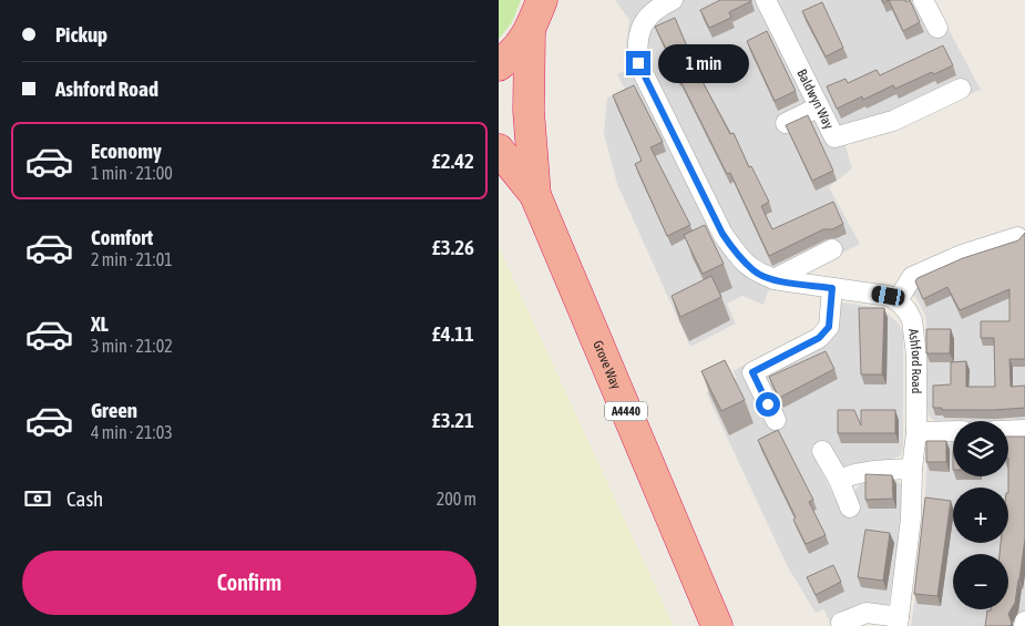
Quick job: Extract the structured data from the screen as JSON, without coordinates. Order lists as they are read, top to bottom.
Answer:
{
  "streets": {
    "highway": ["Grove Way", "A4440"],
    "street": ["Baldwyn Way", "Ashford Road"]
  },
  "page": {
    "banner": ["Pickup", "Ashford Road"],
    "bubble": "1 min",
    "list": [
      {
        "name": "Economy",
        "note": "1 min · 21:00",
        "value": "£2.42"
      },
      {
        "name": "Comfort",
        "note": "2 min · 21:01",
        "value": "£3.26"
      },
      {
        "name": "XL",
        "note": "3 min · 21:02",
        "value": "£4.11"
      },
      {
        "name": "Green",
        "note": "4 min · 21:03",
        "value": "£3.21"
      }
    ],
    "map_buttons": ["+", "−"],
    "pay": ["Cash", "200 m"],
    "buttons": "Confirm"
  }
}
